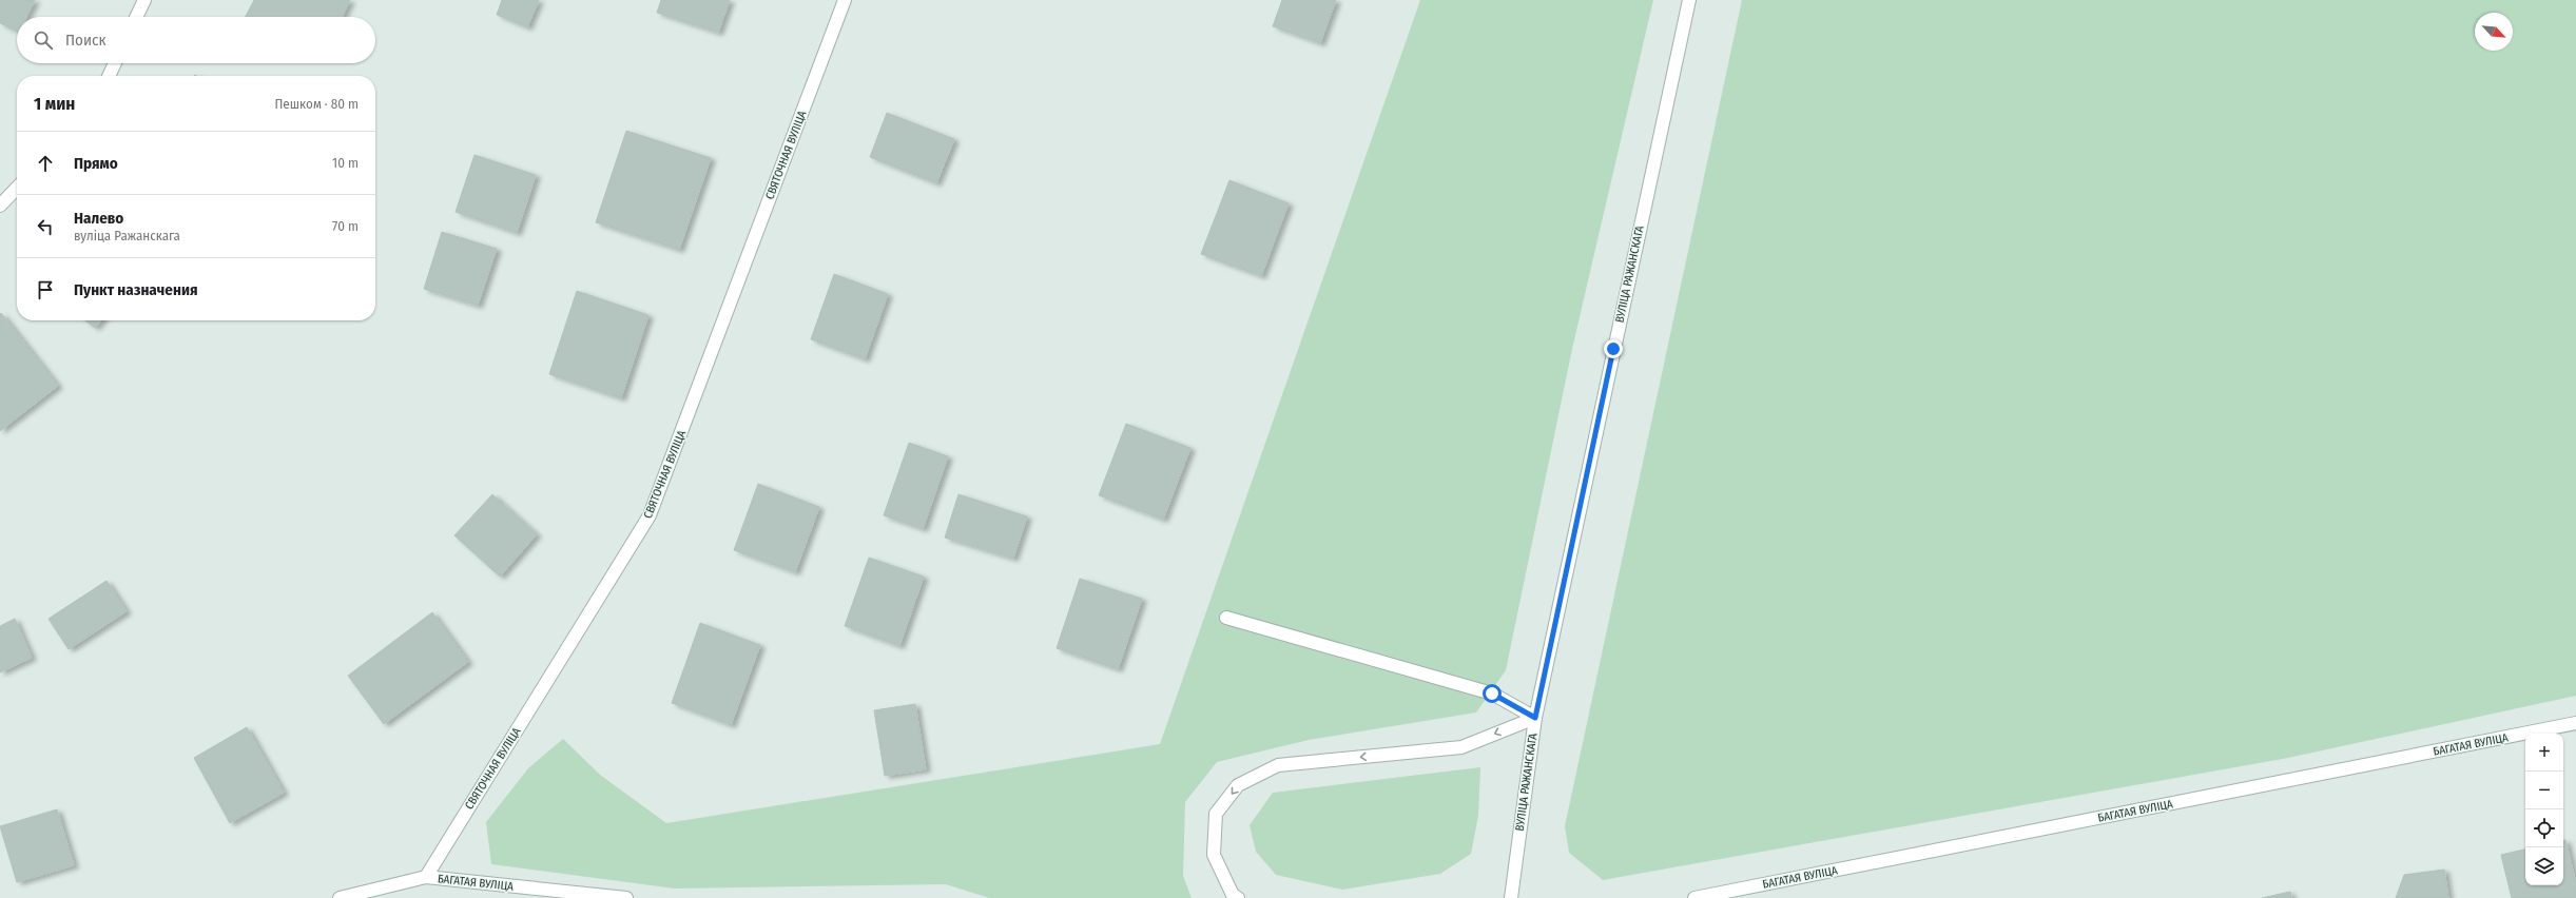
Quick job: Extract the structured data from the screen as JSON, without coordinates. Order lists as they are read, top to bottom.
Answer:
{
  "streets": {
    "street": ["СВЯТОЧНАЯ ВУЛІЦА", "ВУЛІЦА РАЖАНСКАГА", "БАГАТАЯ ВУЛІЦА"]
  },
  "crossings": [
    ["СВЯТОЧНАЯ ВУЛІЦА", "БАГАТАЯ ВУЛІЦА"]
  ],
  "north": "bottom right",
  "page": {
    "search": "Поиск",
    "heading": ["1 мин", "Пешком · 80 m"],
    "list": [
      ["Прямо", "10 m"],
      ["Налево", "вуліца Ражанскага", "70 m"],
      "Пункт назначения"
    ],
    "map_buttons": ["+", "−"]
  }
}
